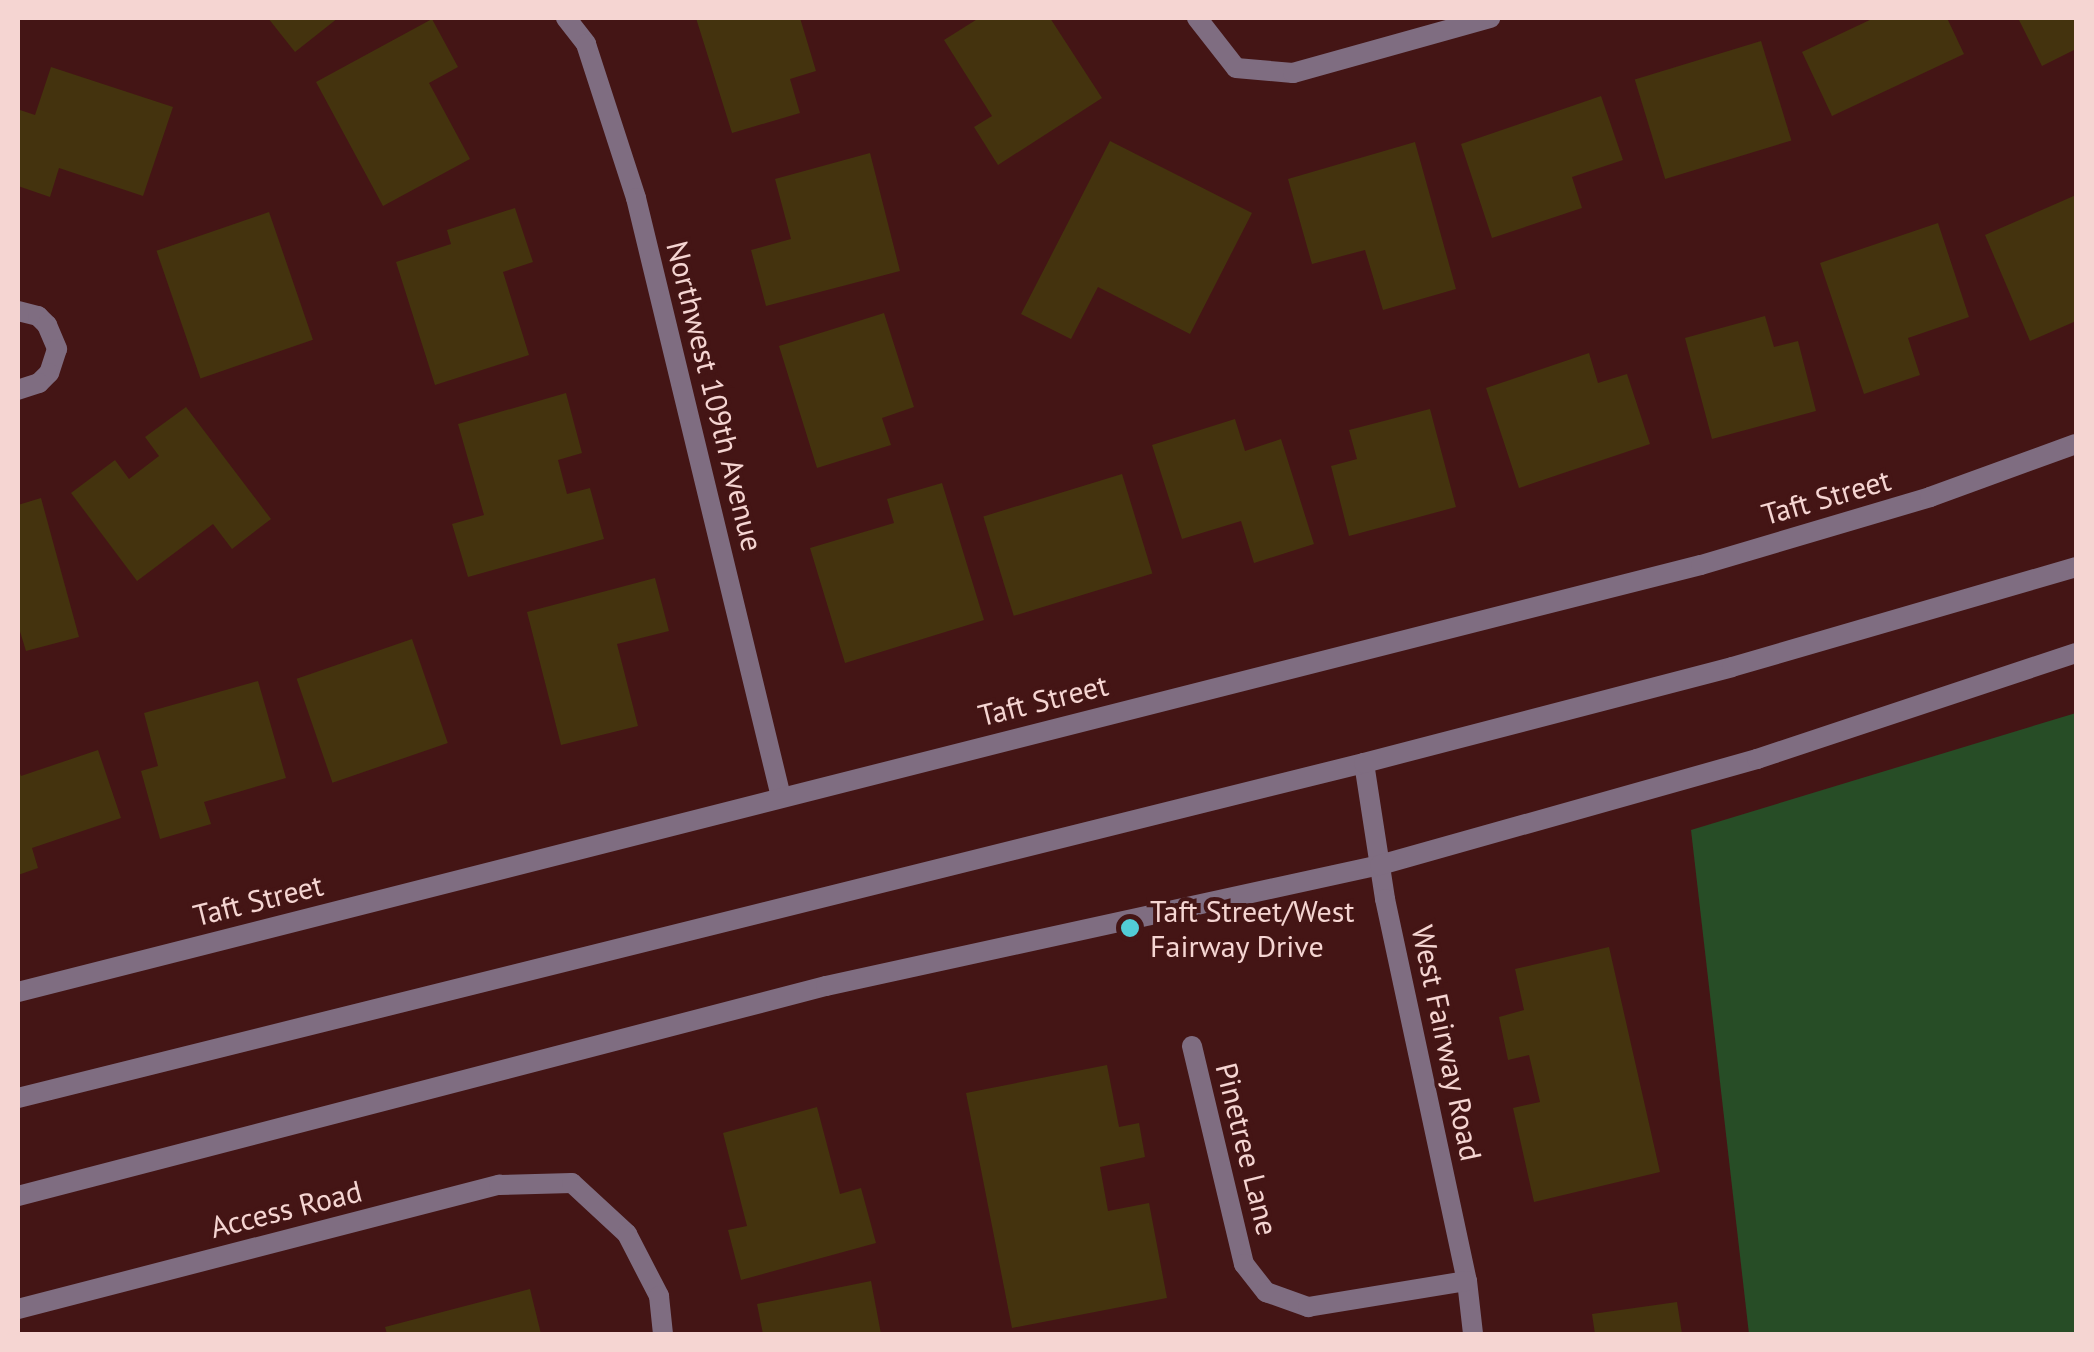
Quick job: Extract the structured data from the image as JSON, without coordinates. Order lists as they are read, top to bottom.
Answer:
{
  "streets": {
    "street": [
      "Northwest 109th Avenue",
      "Taft Street",
      "West Fairway Road",
      "Pinetree Lane",
      "Access Road"
    ]
  },
  "crossings": [
    ["Northwest 109th Avenue", "Taft Street"],
    ["West Fairway Road", "Pinetree Lane"]
  ],
  "places": ["Taft Street/West Fairway Drive"]
}
